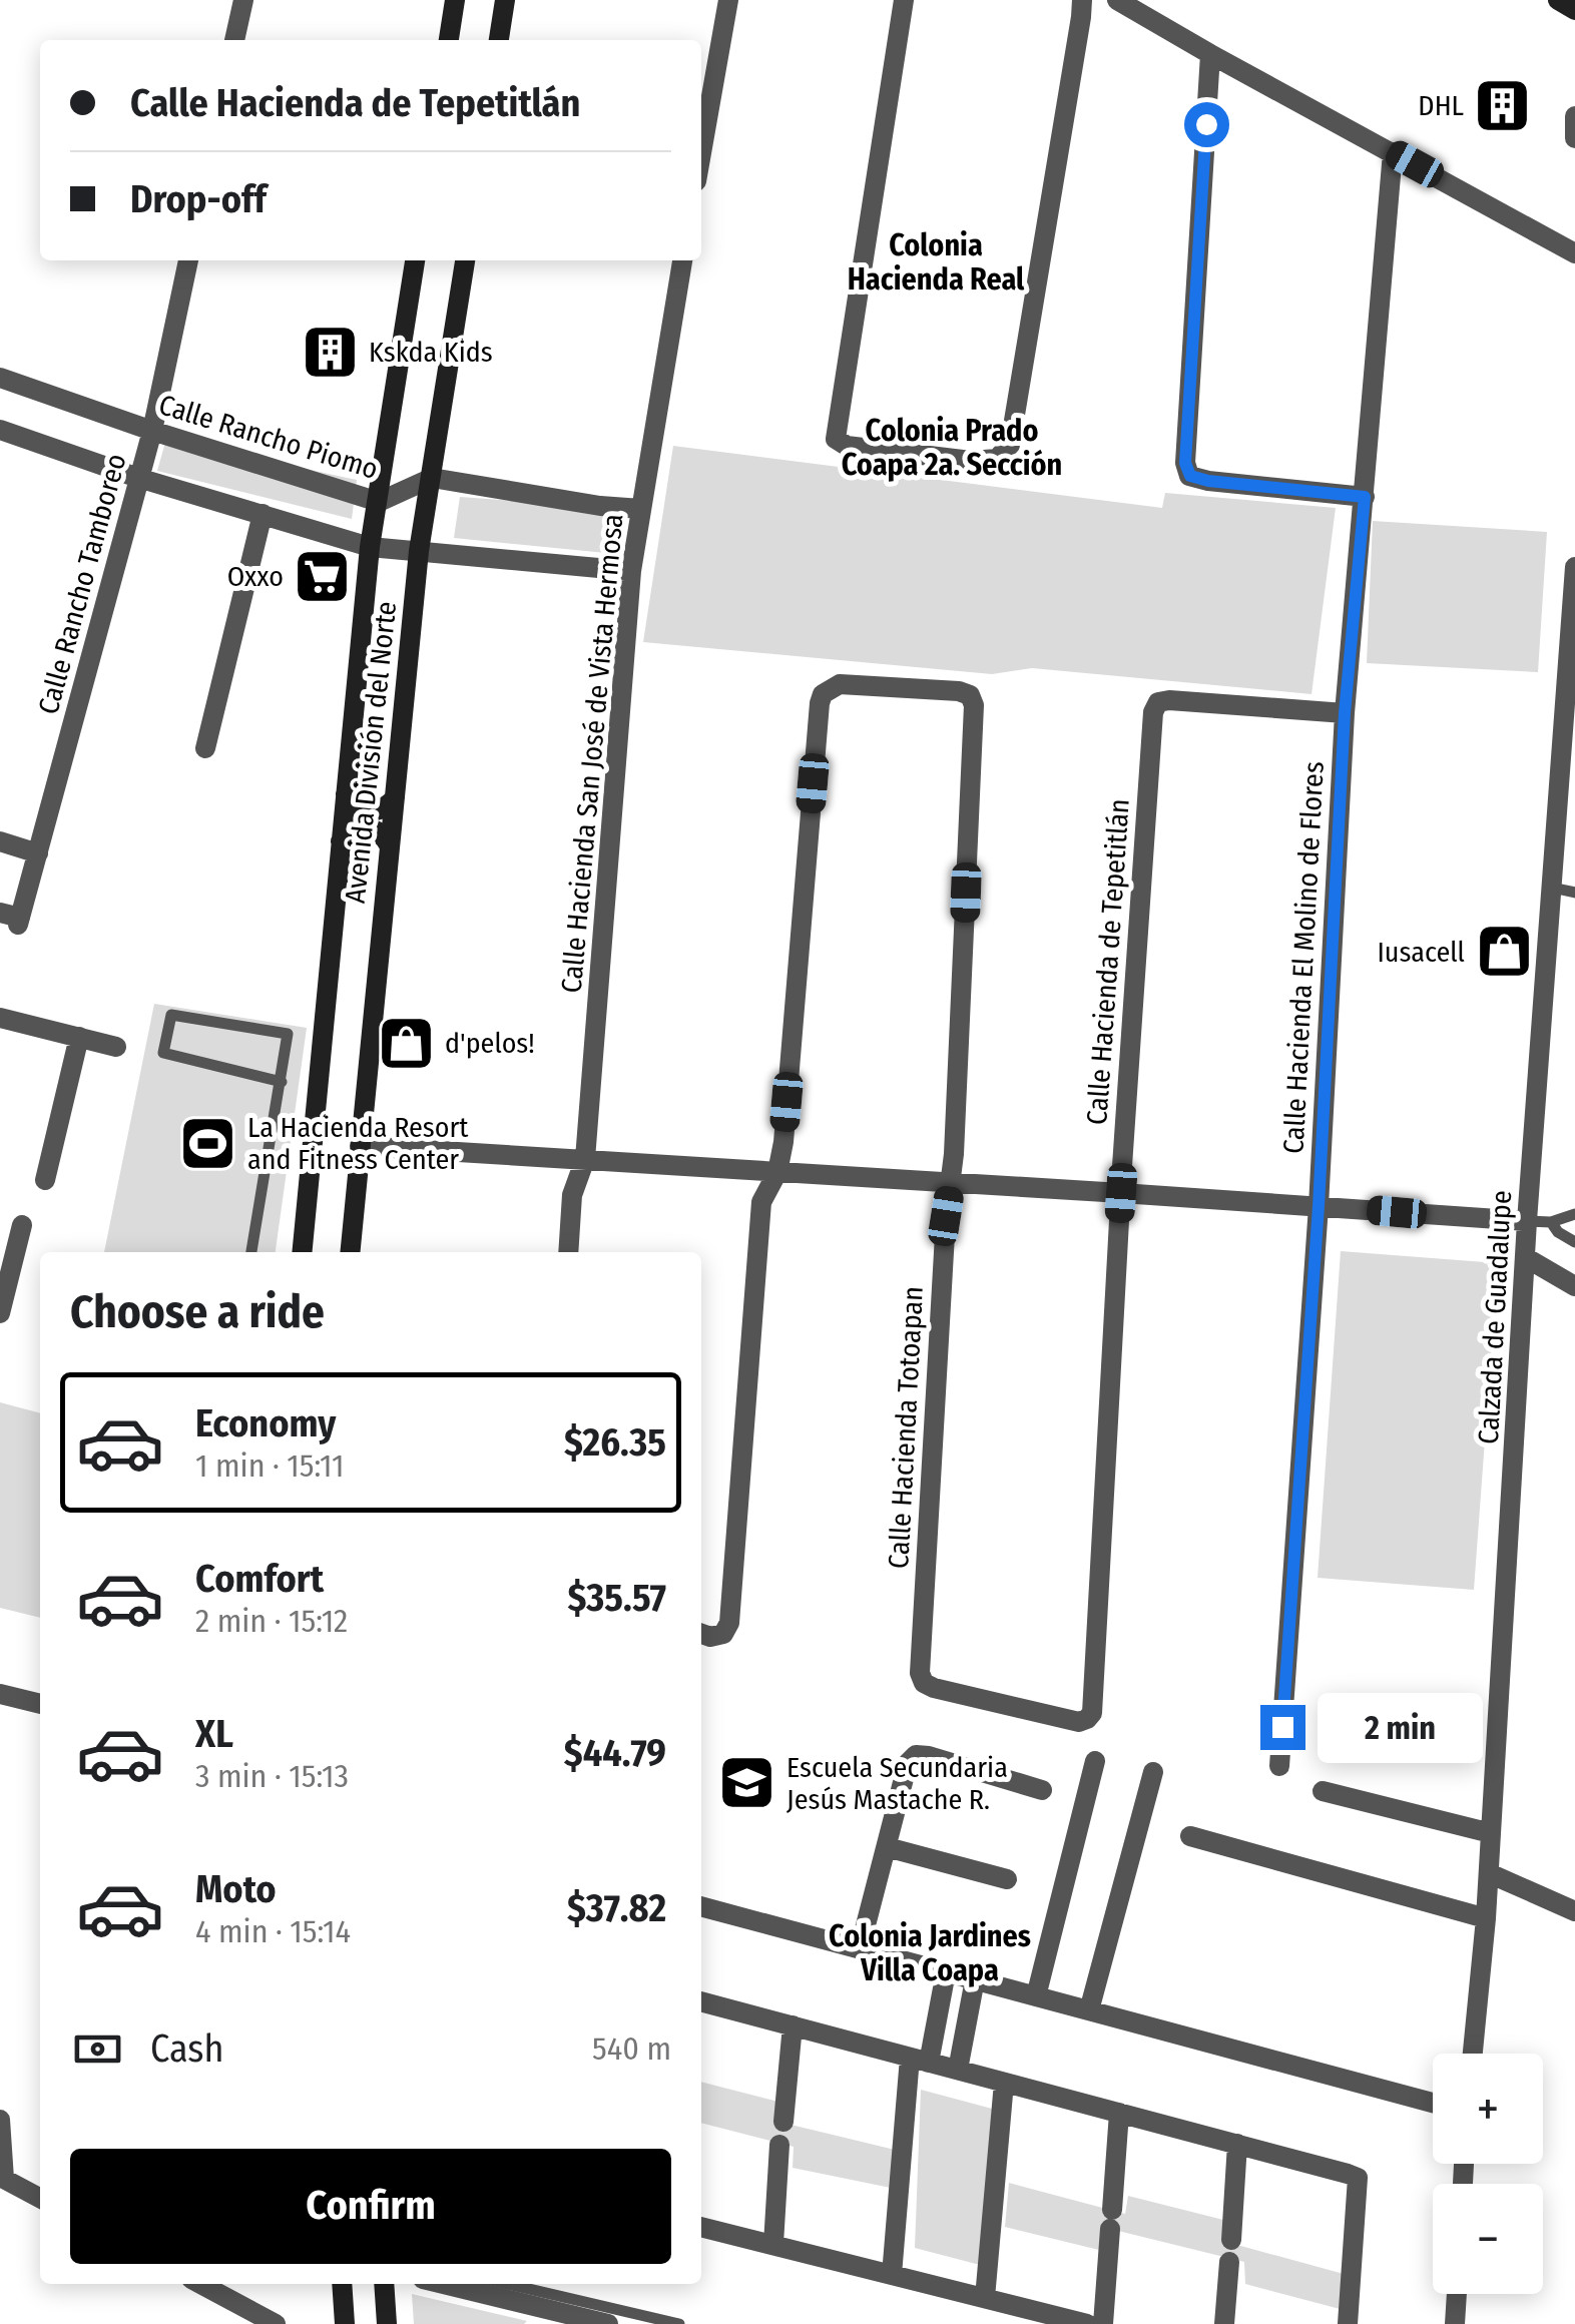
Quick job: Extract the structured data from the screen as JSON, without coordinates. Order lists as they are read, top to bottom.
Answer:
{
  "streets": {
    "main road": ["Avenida División del Norte"],
    "street": [
      "Calle Rancho Piomo",
      "Calle Rancho Tamboreo",
      "Calle Hacienda San José de Vista Hermosa",
      "Calle Hacienda El Molino de Flores",
      "Calle Hacienda de Tepetitlán",
      "Calzada de Guadalupe",
      "Calle Hacienda Totoapan"
    ]
  },
  "crossings": [
    ["Calle Rancho Piomo", "Calle Rancho Tamboreo"],
    ["Calle Rancho Piomo", "Avenida División del Norte"],
    ["Calle Hacienda El Molino de Flores", "Calle Hacienda de Tepetitlán"],
    ["Calle Hacienda de Tepetitlán", "Calle Hacienda Totoapan"]
  ],
  "districts": ["Colonia Hacienda Real", "Colonia Prado Coapa 2a. Sección", "Colonia Jardines Villa Coapa"],
  "places": {
    "building": ["DHL", "Kskda Kids"],
    "supermarket": ["Oxxo"],
    "shop": ["Iusacell", "d'pelos!"],
    "sports": ["La Hacienda Resort and Fitness Center"],
    "school or university": ["Escuela Secundaria Jesús Mastache R."]
  },
  "page": {
    "banner": ["Calle Hacienda de Tepetitlán", "Drop-off"],
    "heading": "Choose a ride",
    "list": [
      {
        "name": "Economy",
        "note": "1 min · 15:11",
        "value": "$26.35"
      },
      {
        "name": "Comfort",
        "note": "2 min · 15:12",
        "value": "$35.57"
      },
      {
        "name": "XL",
        "note": "3 min · 15:13",
        "value": "$44.79"
      },
      {
        "name": "Moto",
        "note": "4 min · 15:14",
        "value": "$37.82"
      }
    ],
    "bubble": "2 min",
    "pay": ["Cash", "540 m"],
    "map_buttons": ["+", "−"],
    "buttons": "Confirm"
  }
}
